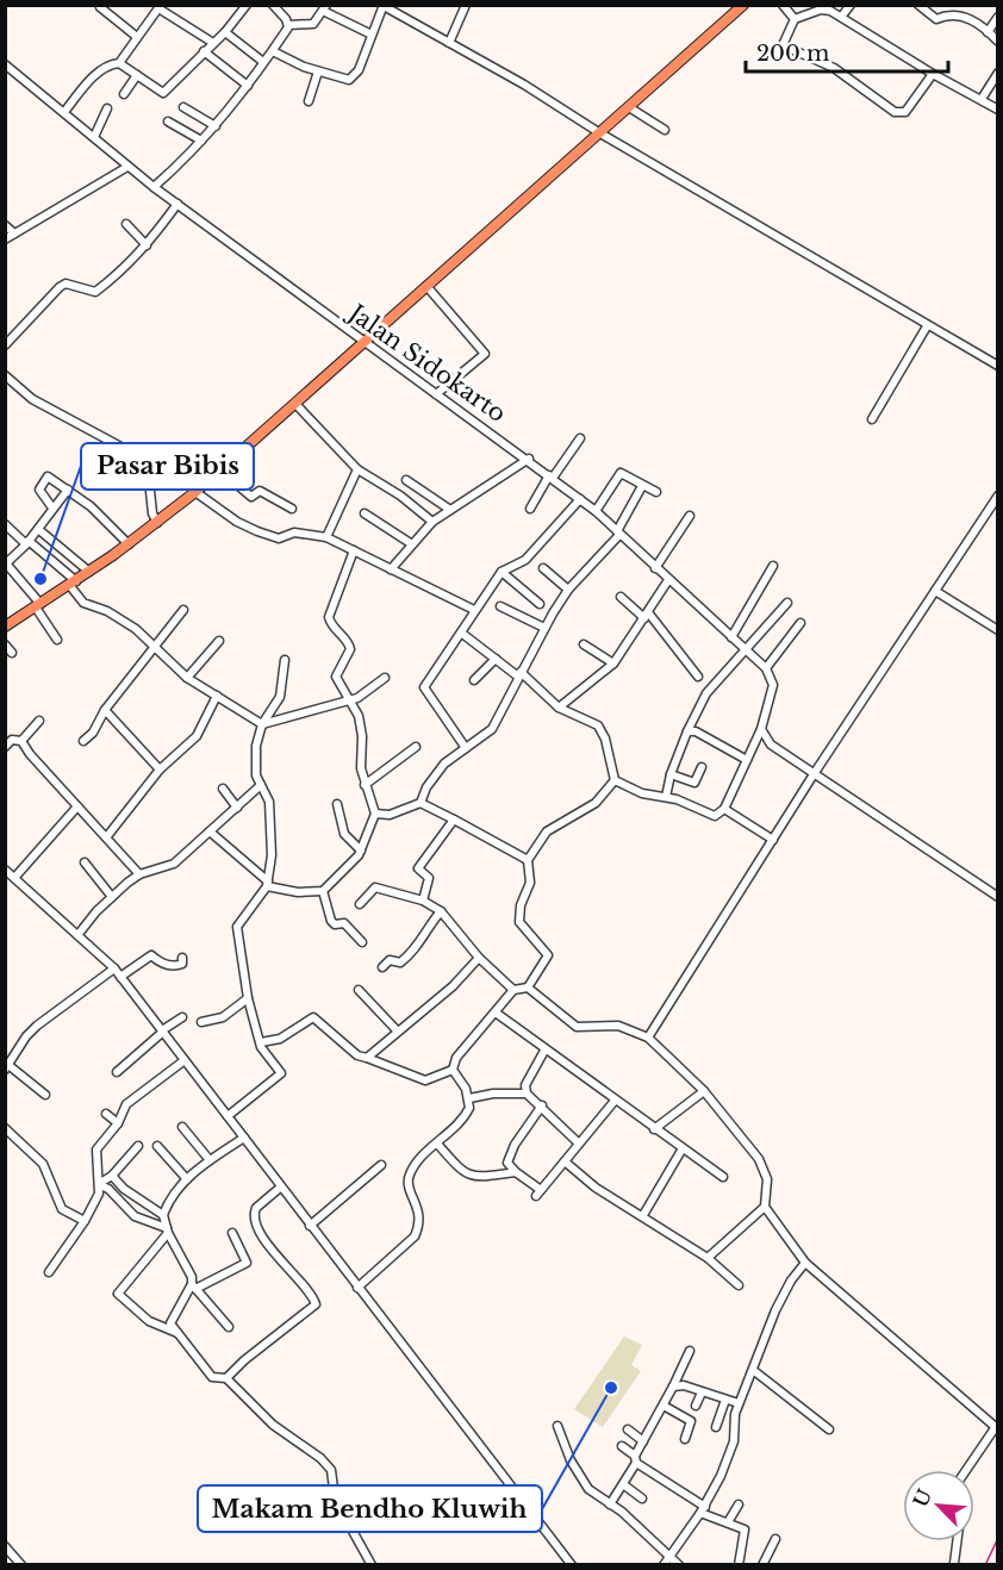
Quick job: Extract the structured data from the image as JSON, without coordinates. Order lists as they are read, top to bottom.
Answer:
{
  "streets": {
    "street": ["Jalan Sidokarto"]
  },
  "places": ["Pasar Bibis", "Makam Bendho Kluwih"],
  "scale_bar": "200 m",
  "north": "top left"
}
